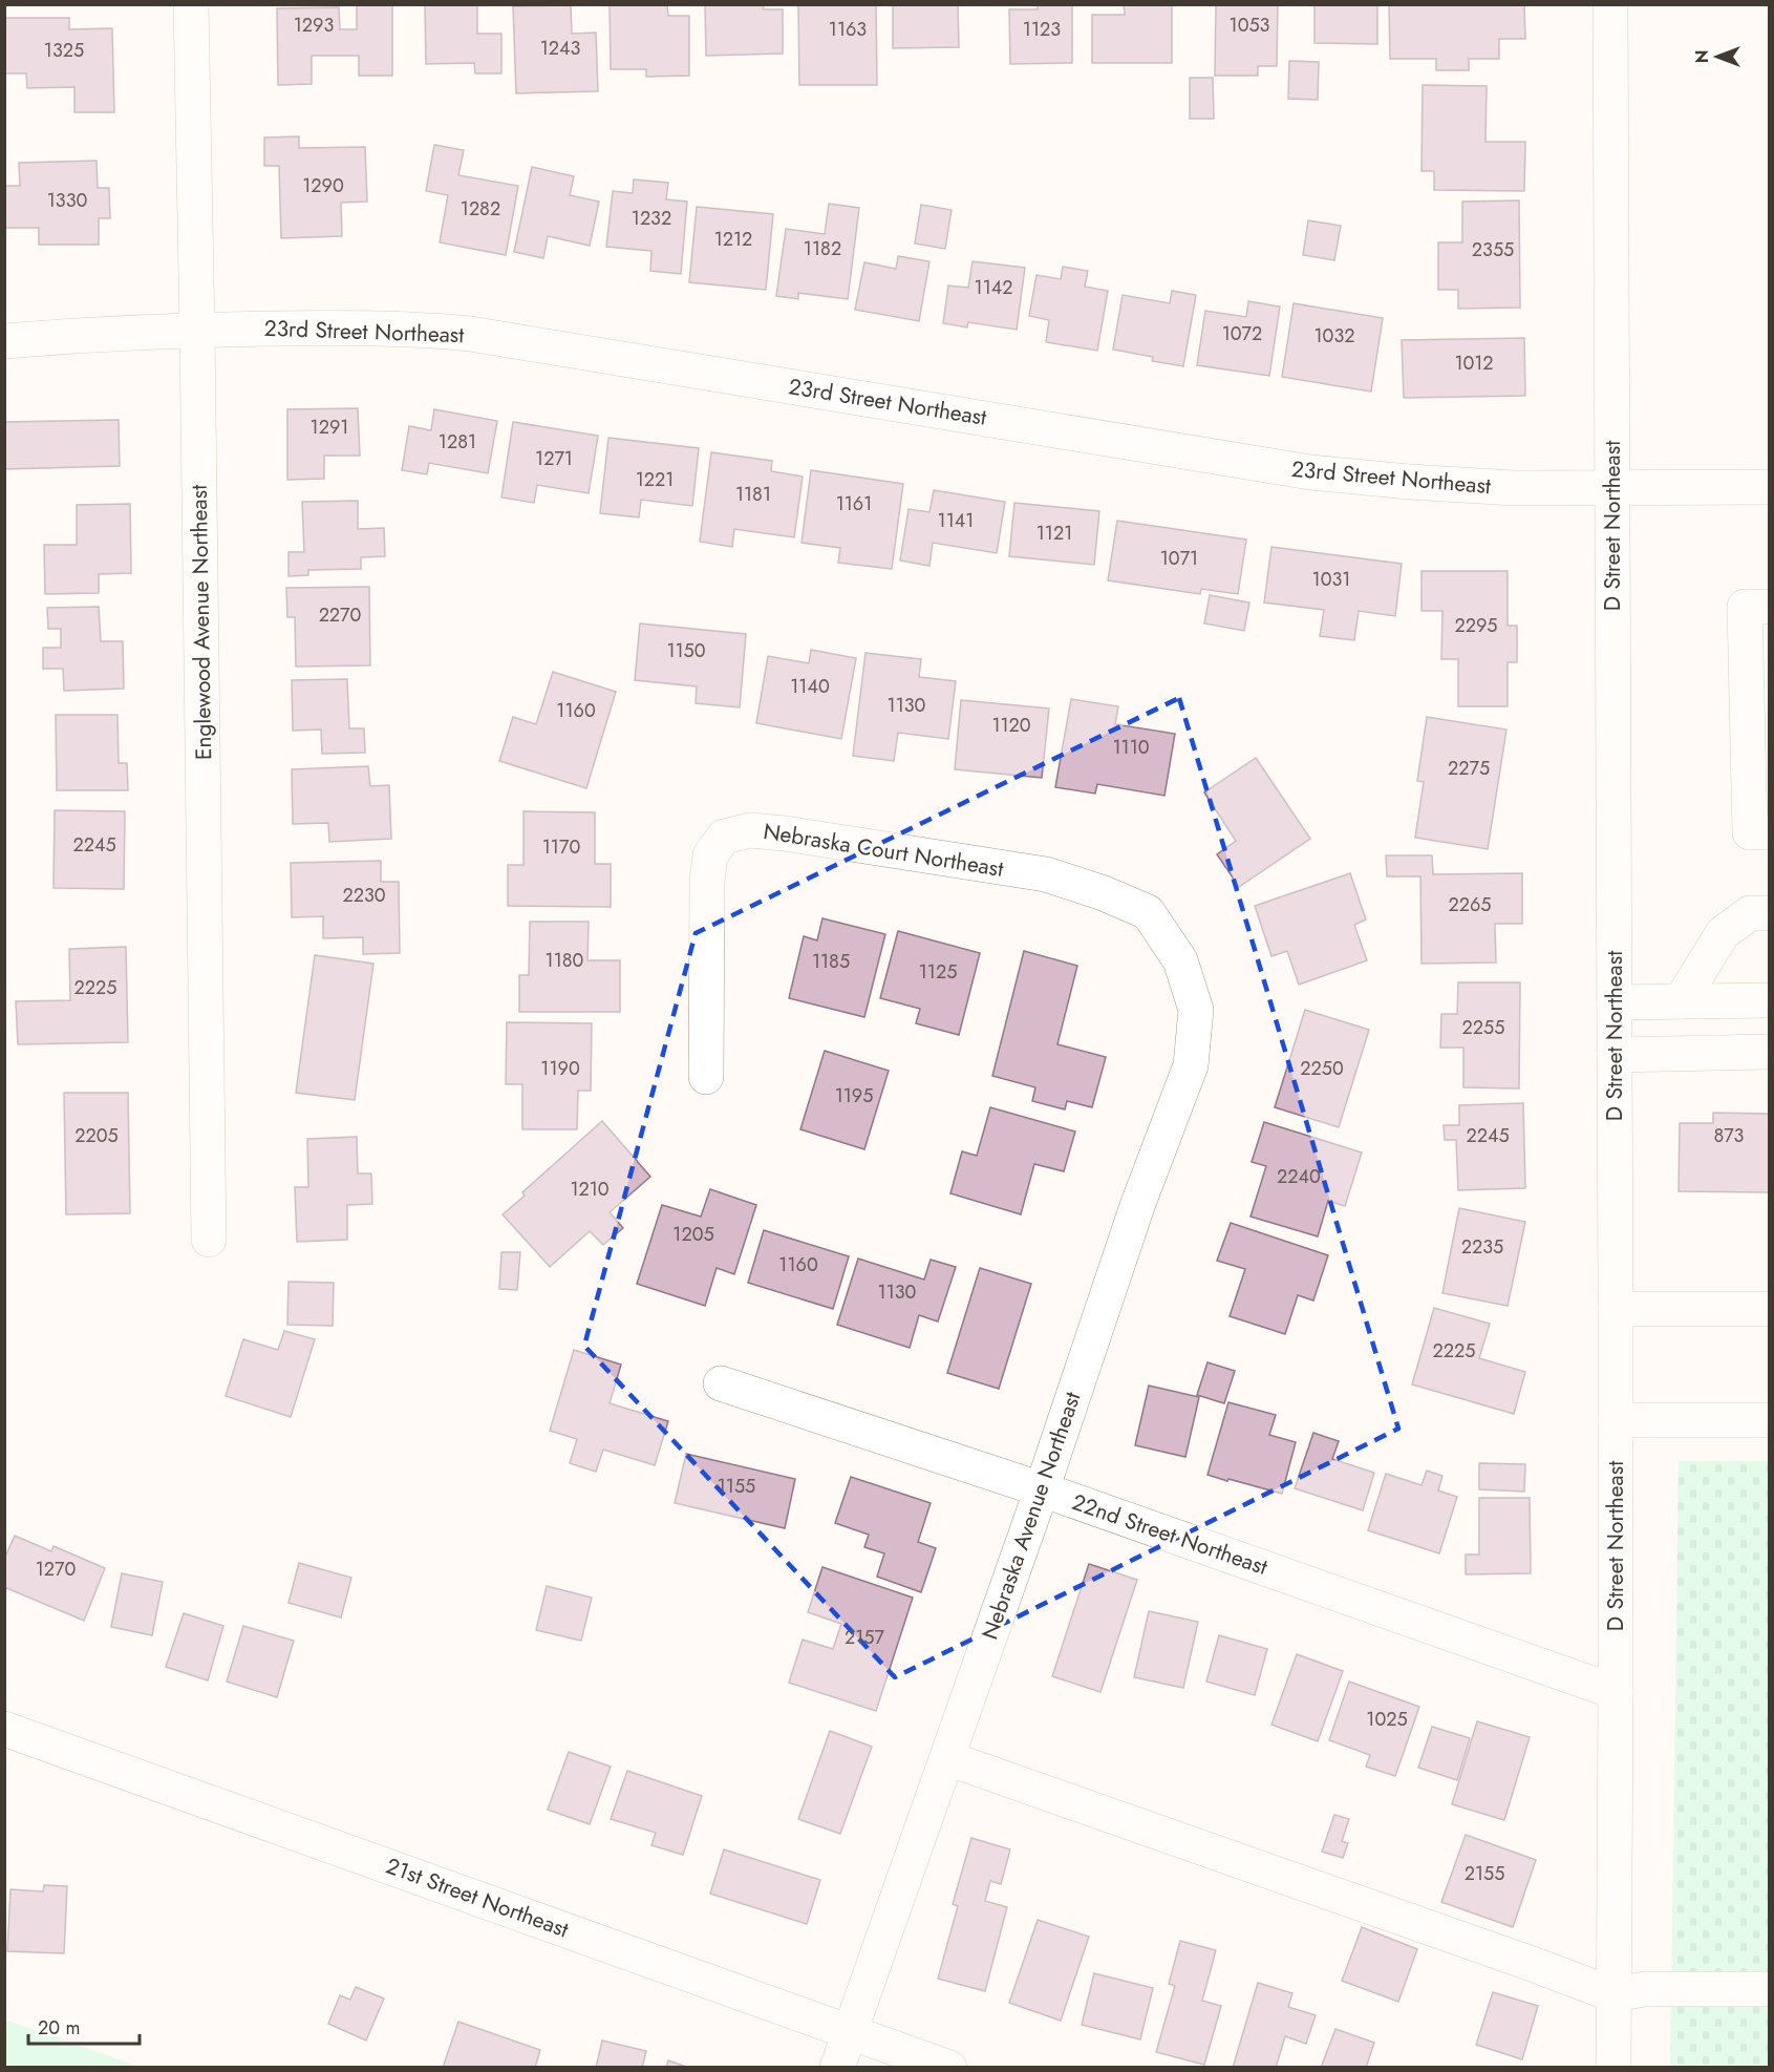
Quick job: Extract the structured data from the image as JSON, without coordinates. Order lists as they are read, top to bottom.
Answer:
{
  "streets": {
    "street": [
      "23rd Street Northeast",
      "D Street Northeast",
      "Englewood Avenue Northeast",
      "Nebraska Court Northeast",
      "Nebraska Avenue Northeast",
      "22nd Street Northeast",
      "21st Street Northeast"
    ]
  },
  "crossings": [
    ["23rd Street Northeast", "D Street Northeast"],
    ["23rd Street Northeast", "Englewood Avenue Northeast"],
    ["D Street Northeast", "22nd Street Northeast"],
    ["Nebraska Court Northeast", "Nebraska Avenue Northeast"],
    ["Nebraska Avenue Northeast", "22nd Street Northeast"],
    ["Nebraska Avenue Northeast", "21st Street Northeast"]
  ],
  "house_numbers": [
    "1293",
    "1053",
    "1163",
    "1123",
    "1243",
    "1325",
    "1290",
    "1330",
    "1282",
    "1232",
    "1212",
    "1182",
    "2355",
    "1142",
    "1072",
    "1032",
    "1012",
    "1291",
    "1281",
    "1271",
    "1221",
    "1181",
    "1161",
    "1141",
    "1121",
    "1071",
    "1031",
    "2270",
    "2295",
    "1150",
    "1140",
    "1130",
    "1160",
    "1120",
    "1110",
    "2275",
    "2245",
    "1170",
    "2230",
    "2265",
    "1180",
    "1185",
    "1125",
    "2225",
    "2255",
    "1190",
    "2250",
    "1195",
    "2205",
    "2245",
    "873",
    "2240",
    "1210",
    "1205",
    "2235",
    "1160",
    "1130",
    "2225",
    "1155",
    "1270",
    "2157",
    "1025",
    "2155"
  ],
  "scale_bar": "20 m",
  "north": "left"
}
